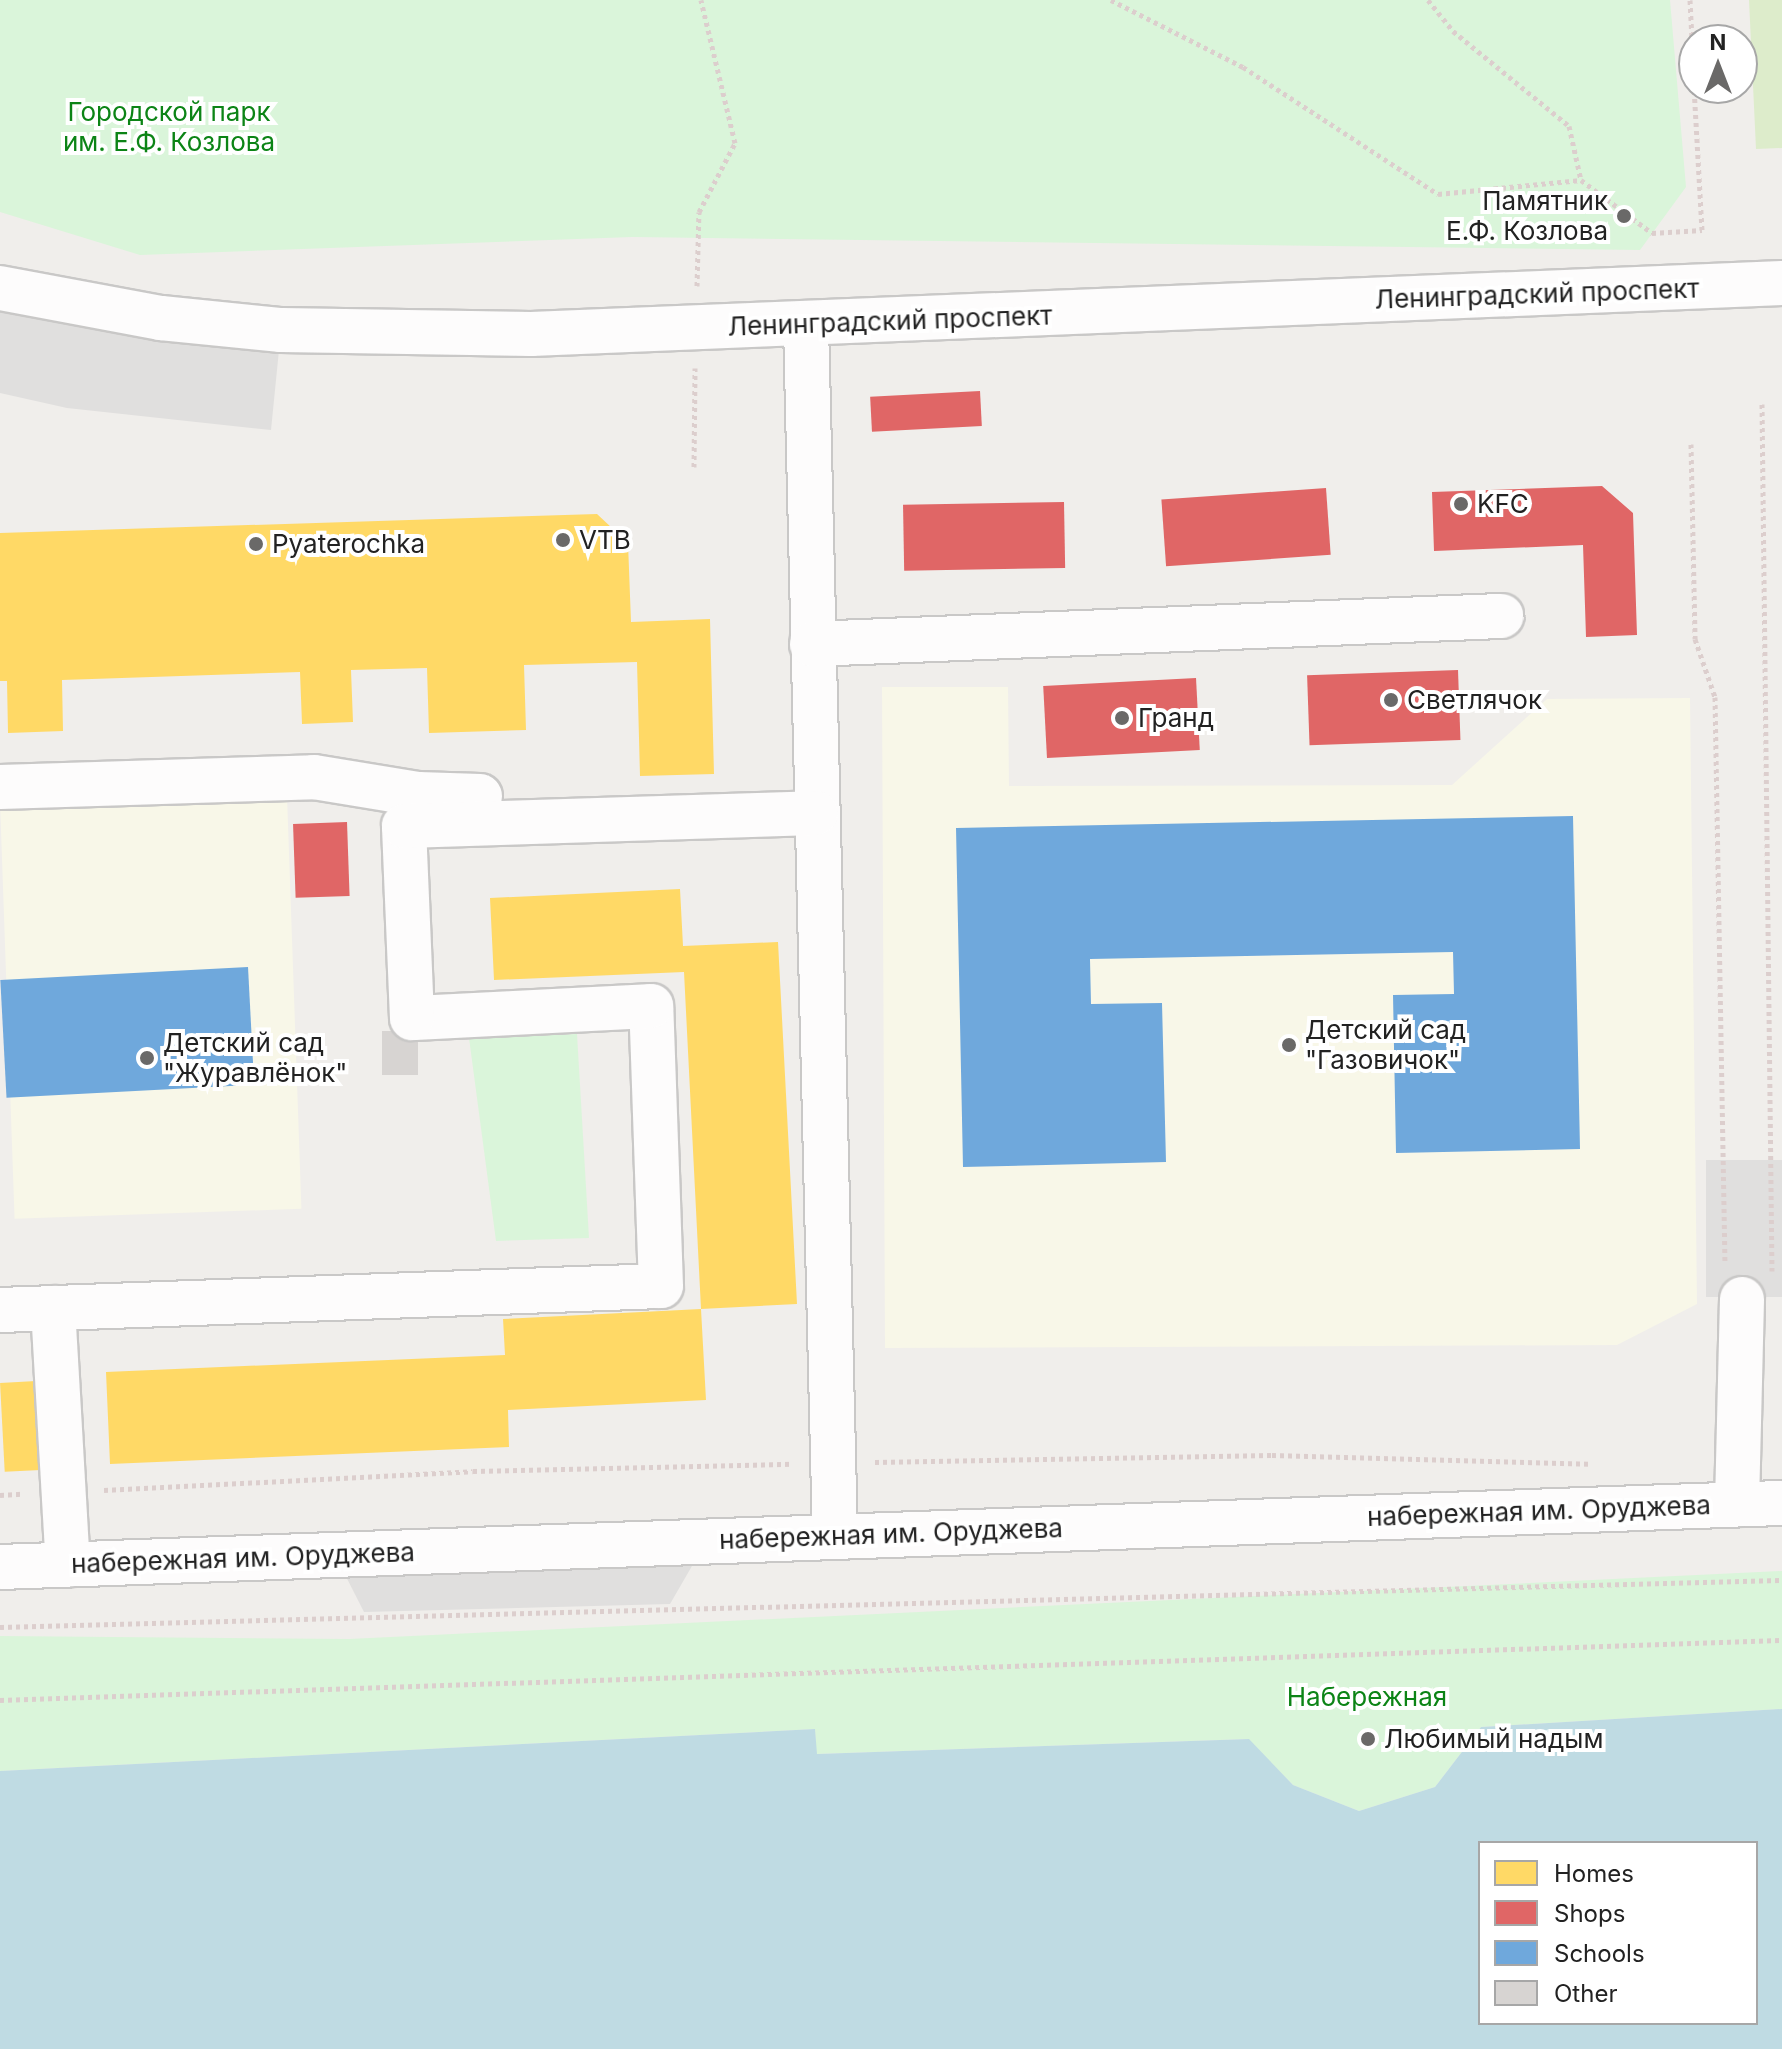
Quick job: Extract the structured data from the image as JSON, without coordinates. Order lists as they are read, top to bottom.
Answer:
{
  "streets": {
    "street": ["Ленинградский проспект", "набережная им. Оруджева"]
  },
  "parks": ["Городской парк им. Е.Ф. Козлова", "Набережная"],
  "places": [
    "Памятник Е.Ф. Козлова",
    "KFC",
    "VTB",
    "Pyaterochka",
    "Светлячок",
    "Гранд",
    "Детский сад \"Газовичок\"",
    "Детский сад \"Журавлёнок\"",
    "Любимый надым"
  ],
  "legend": [
    "Homes",
    "Shops",
    "Schools",
    "Other"
  ],
  "north": "top"
}
